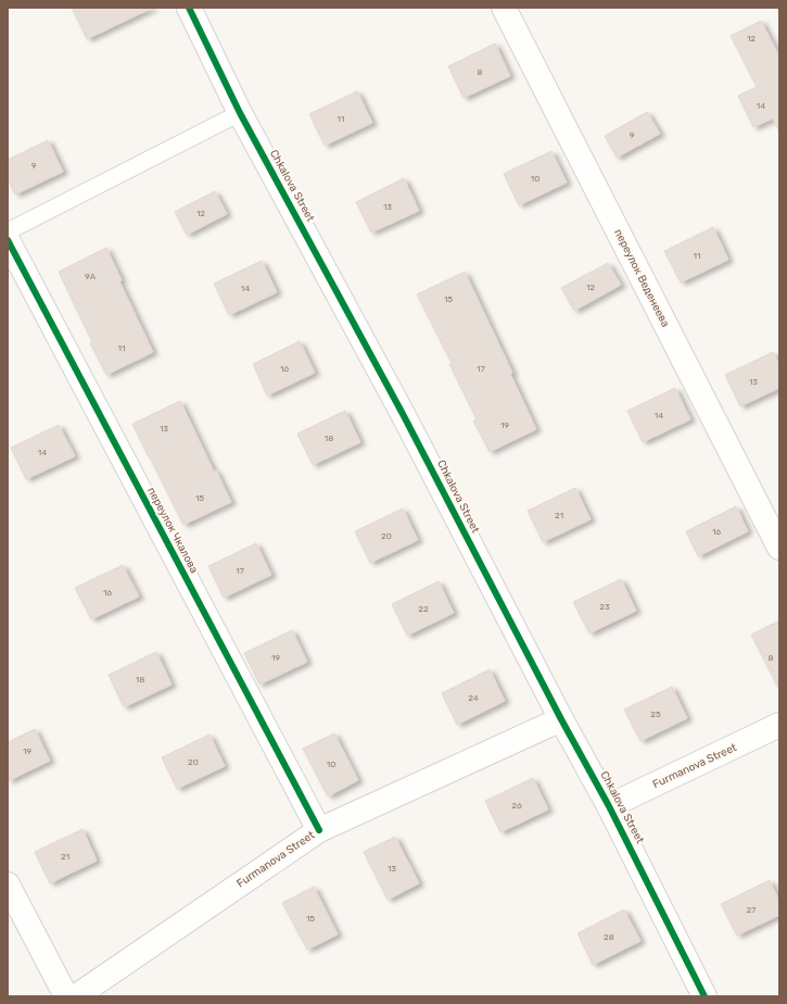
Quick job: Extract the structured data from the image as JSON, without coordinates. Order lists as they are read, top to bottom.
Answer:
{
  "streets": {
    "street": [
      "Chkalova Street",
      "переулок Веденеева",
      "переулок Чкалова",
      "Furmanova Street"
    ]
  },
  "crossings": [
    ["Chkalova Street", "Furmanova Street"],
    ["переулок Чкалова", "Furmanova Street"]
  ],
  "house_numbers": [
    "12",
    "8",
    "14",
    "11",
    "9",
    "9",
    "10",
    "13",
    "12",
    "11",
    "9А",
    "12",
    "14",
    "15",
    "11",
    "16",
    "17",
    "13",
    "14",
    "19",
    "13",
    "18",
    "14",
    "15",
    "21",
    "16",
    "20",
    "17",
    "16",
    "23",
    "22",
    "19",
    "8",
    "18",
    "24",
    "25",
    "19",
    "20",
    "10",
    "26",
    "21",
    "13",
    "27",
    "15",
    "28"
  ]
}
